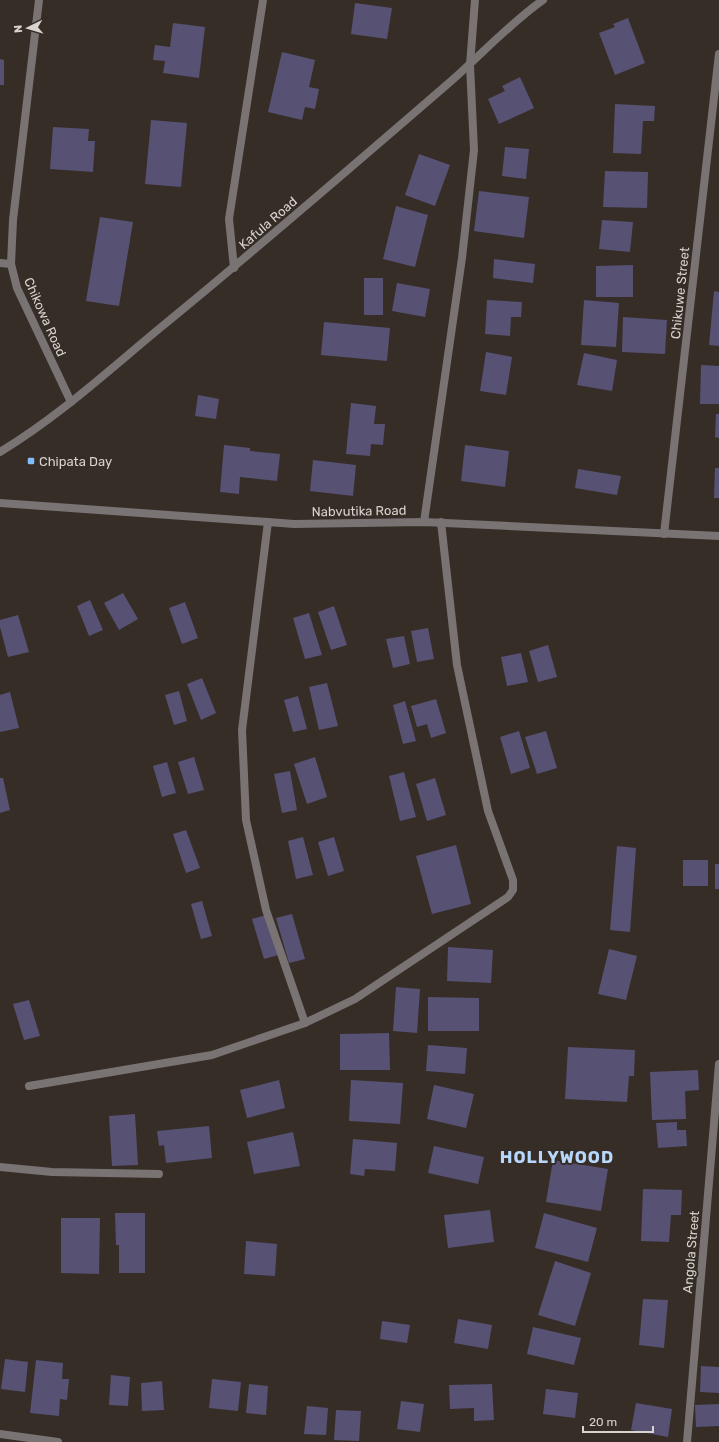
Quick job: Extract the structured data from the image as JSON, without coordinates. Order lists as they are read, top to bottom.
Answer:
{
  "streets": {
    "street": [
      "Kafula Road",
      "Chikuwe Street",
      "Chikowa Road",
      "Nabvutika Road",
      "Angola Street"
    ]
  },
  "crossings": [
    ["Kafula Road", "Chikowa Road"],
    ["Chikuwe Street", "Nabvutika Road"]
  ],
  "districts": ["HOLLYWOOD"],
  "places": {
    "transit": ["Chipata Day"]
  },
  "scale_bar": "20 m",
  "north": "left"
}
